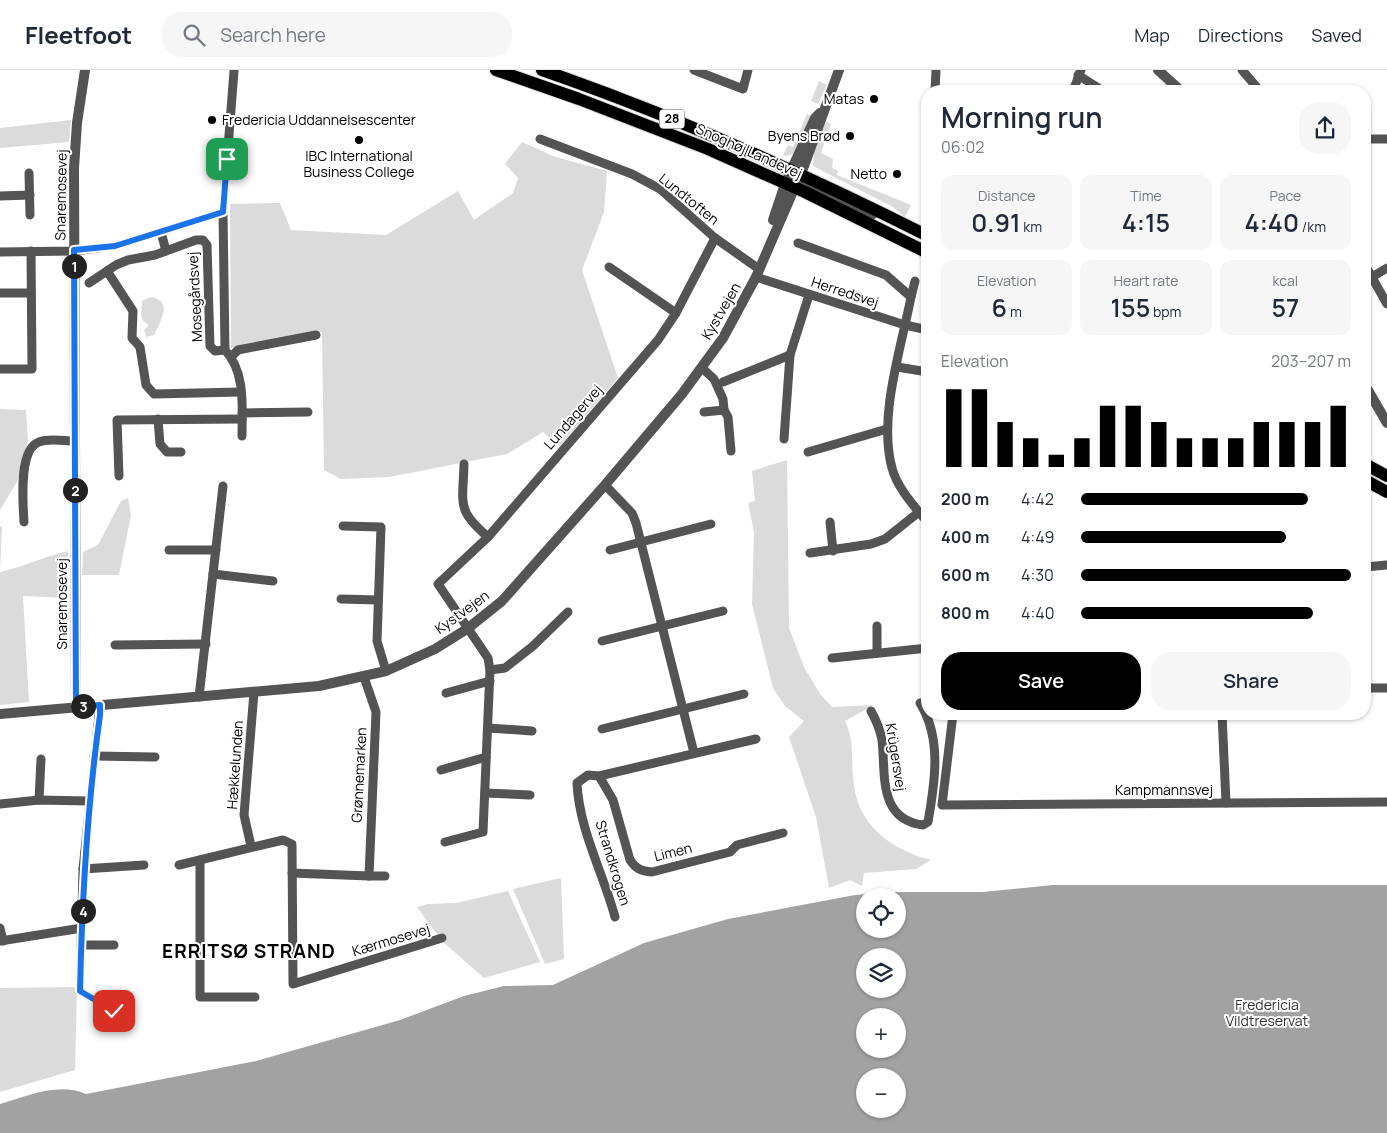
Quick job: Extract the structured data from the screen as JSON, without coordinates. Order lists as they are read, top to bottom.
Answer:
{
  "streets": {
    "main road": ["28", "Snoghøj Landevej"],
    "street": [
      "Snaremosevej",
      "Lundtoften",
      "Herredsvej",
      "Mosegårdsvej",
      "Kystvejen",
      "Lundagervej",
      "Krügersvej",
      "Hækkelunden",
      "Grønnemarken",
      "Kampmannsvej",
      "Limen",
      "Strandkrogen",
      "Kærmosevej"
    ]
  },
  "crossings": [
    ["Snoghøj Landevej", "Kystvejen"],
    ["Snaremosevej", "Kystvejen"],
    ["Lundtoften", "Herredsvej"],
    ["Lundtoften", "Kystvejen"],
    ["Lundtoften", "Lundagervej"],
    ["Herredsvej", "Kystvejen"],
    ["Kystvejen", "Lundagervej"],
    ["Kystvejen", "Hækkelunden"],
    ["Kystvejen", "Grønnemarken"],
    ["Hækkelunden", "Kærmosevej"],
    ["Limen", "Strandkrogen"]
  ],
  "districts": ["ERRITSØ STRAND"],
  "parks": ["Fredericia Vildtreservat"],
  "places": [
    "Matas",
    "Fredericia Uddannelsescenter",
    "Byens Brød",
    "IBC International Business College",
    "Netto"
  ],
  "page": {
    "header": "Fleetfoot",
    "search": "Search here",
    "nav": ["Map", "Directions", "Saved"],
    "heading": ["Morning run", "06:02"],
    "stats": [
      ["Distance", "0.91 km"],
      ["Time", "4:15"],
      ["Pace", "4:40 /km"],
      ["Elevation", "6 m"],
      ["Heart rate", "155 bpm"],
      ["kcal", "57"]
    ],
    "pins": [
      "1",
      "2",
      "3",
      "4"
    ],
    "chart": ["Elevation", "203–207 m"],
    "list": [
      {
        "name": "200 m",
        "note": "4:42"
      },
      {
        "name": "400 m",
        "note": "4:49"
      },
      {
        "name": "600 m",
        "note": "4:30"
      },
      {
        "name": "800 m",
        "note": "4:40"
      }
    ],
    "buttons": ["Save", "Share"],
    "map_buttons": ["+", "−"]
  }
}
